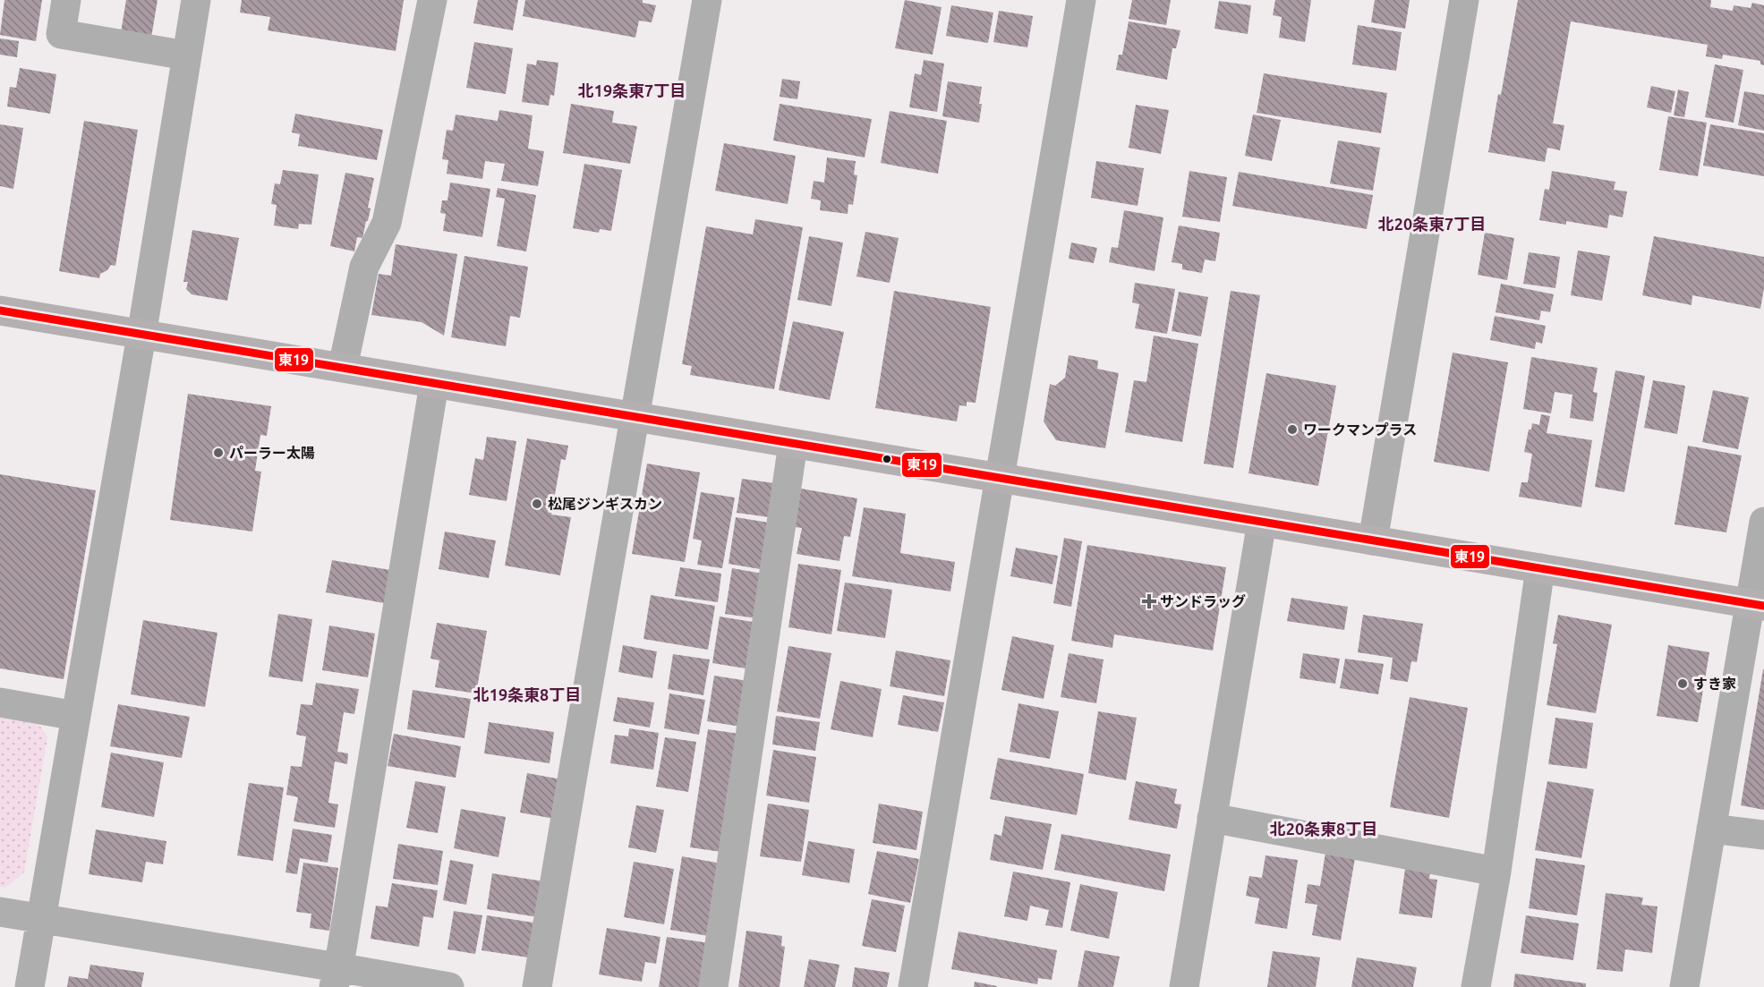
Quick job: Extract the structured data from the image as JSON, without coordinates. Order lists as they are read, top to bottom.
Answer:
{
  "districts": [
    "北19条東7丁目",
    "北20条東7丁目",
    "北19条東8丁目",
    "北20条東8丁目"
  ],
  "places": {
    "other": [
      "ワークマンプラス",
      "パーラー太陽",
      "松尾ジンギスカン",
      "すき家"
    ],
    "health": ["サンドラッグ"]
  },
  "lines": ["transit line 東19"]
}
